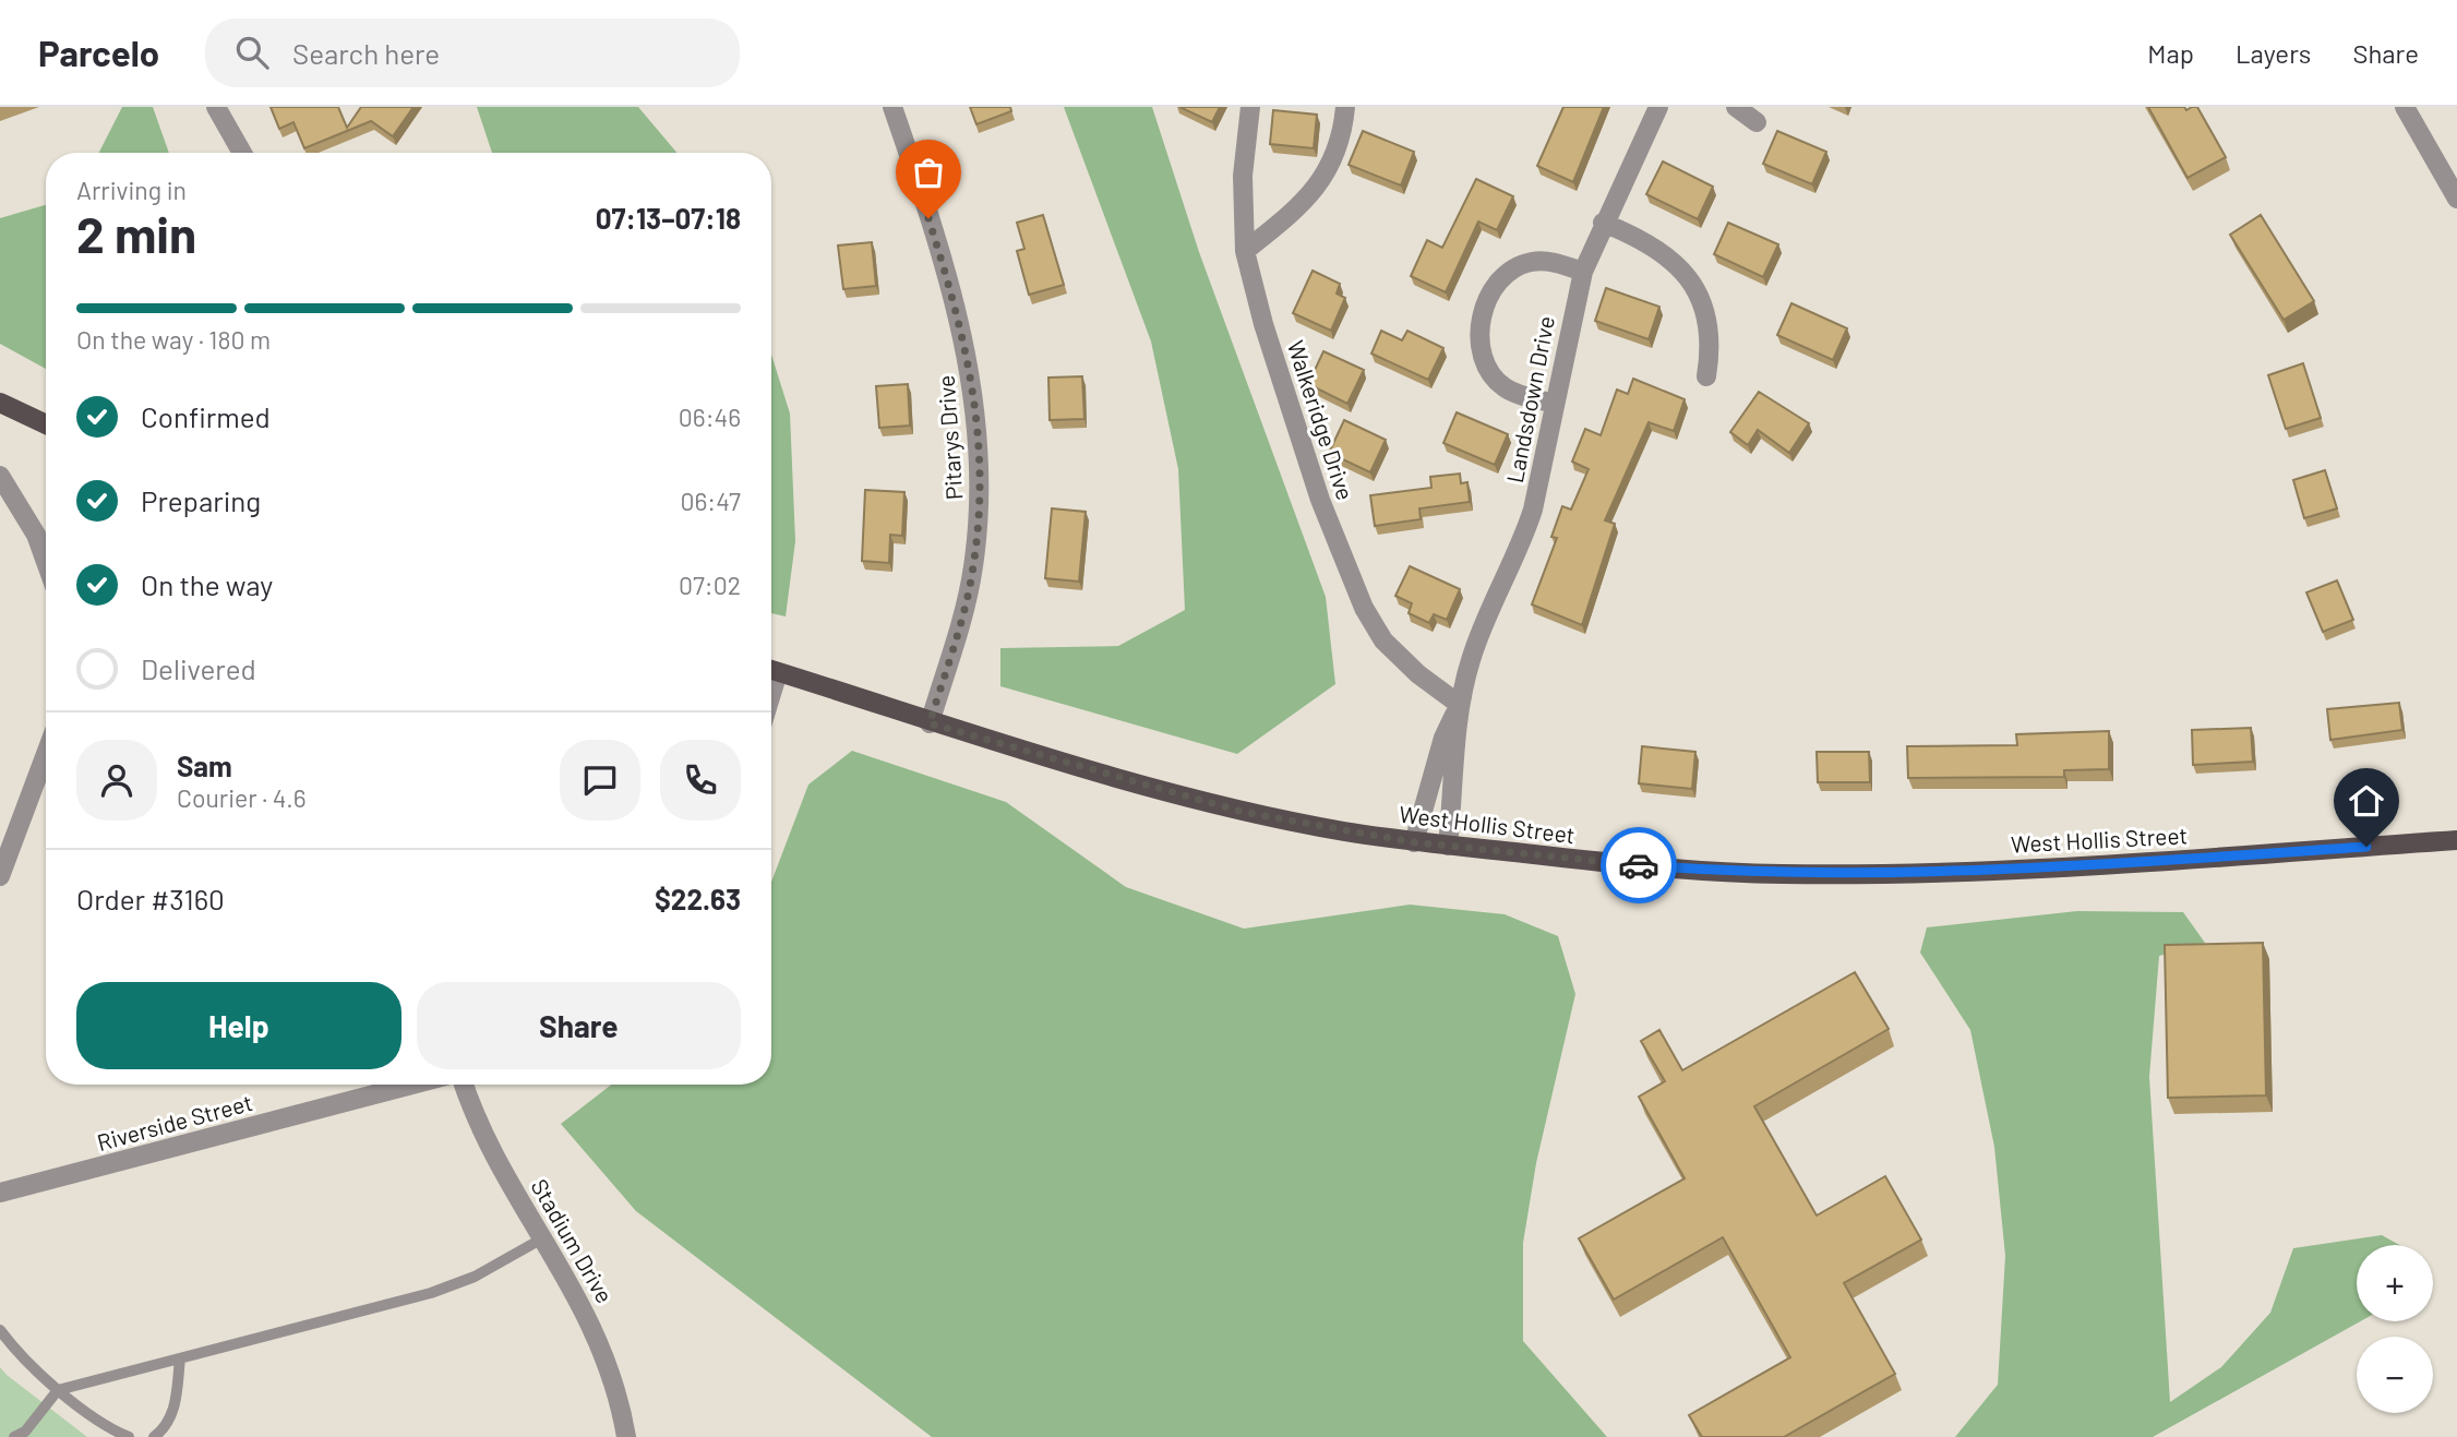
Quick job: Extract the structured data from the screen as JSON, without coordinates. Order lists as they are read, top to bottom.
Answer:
{
  "streets": {
    "main road": ["West Hollis Street"],
    "street": [
      "Landsdown Drive",
      "Walkeridge Drive",
      "Pitarys Drive",
      "Riverside Street",
      "Stadium Drive"
    ]
  },
  "crossings": [
    ["Landsdown Drive", "Walkeridge Drive"],
    ["Landsdown Drive", "West Hollis Street"],
    ["Pitarys Drive", "West Hollis Street"]
  ],
  "page": {
    "header": "Parcelo",
    "search": "Search here",
    "nav": ["Map", "Layers", "Share"],
    "heading": ["2 min", "Arriving in", "07:13–07:18"],
    "panel": [
      "Sam",
      "Courier · 4.6",
      "Order #3160",
      "$22.63"
    ],
    "bar": "On the way · 180 m",
    "list": [
      ["Confirmed", "06:46"],
      ["Preparing", "06:47"],
      ["On the way", "07:02"],
      "Delivered"
    ],
    "buttons": ["Help", "Share"],
    "map_buttons": ["+", "−"]
  }
}
